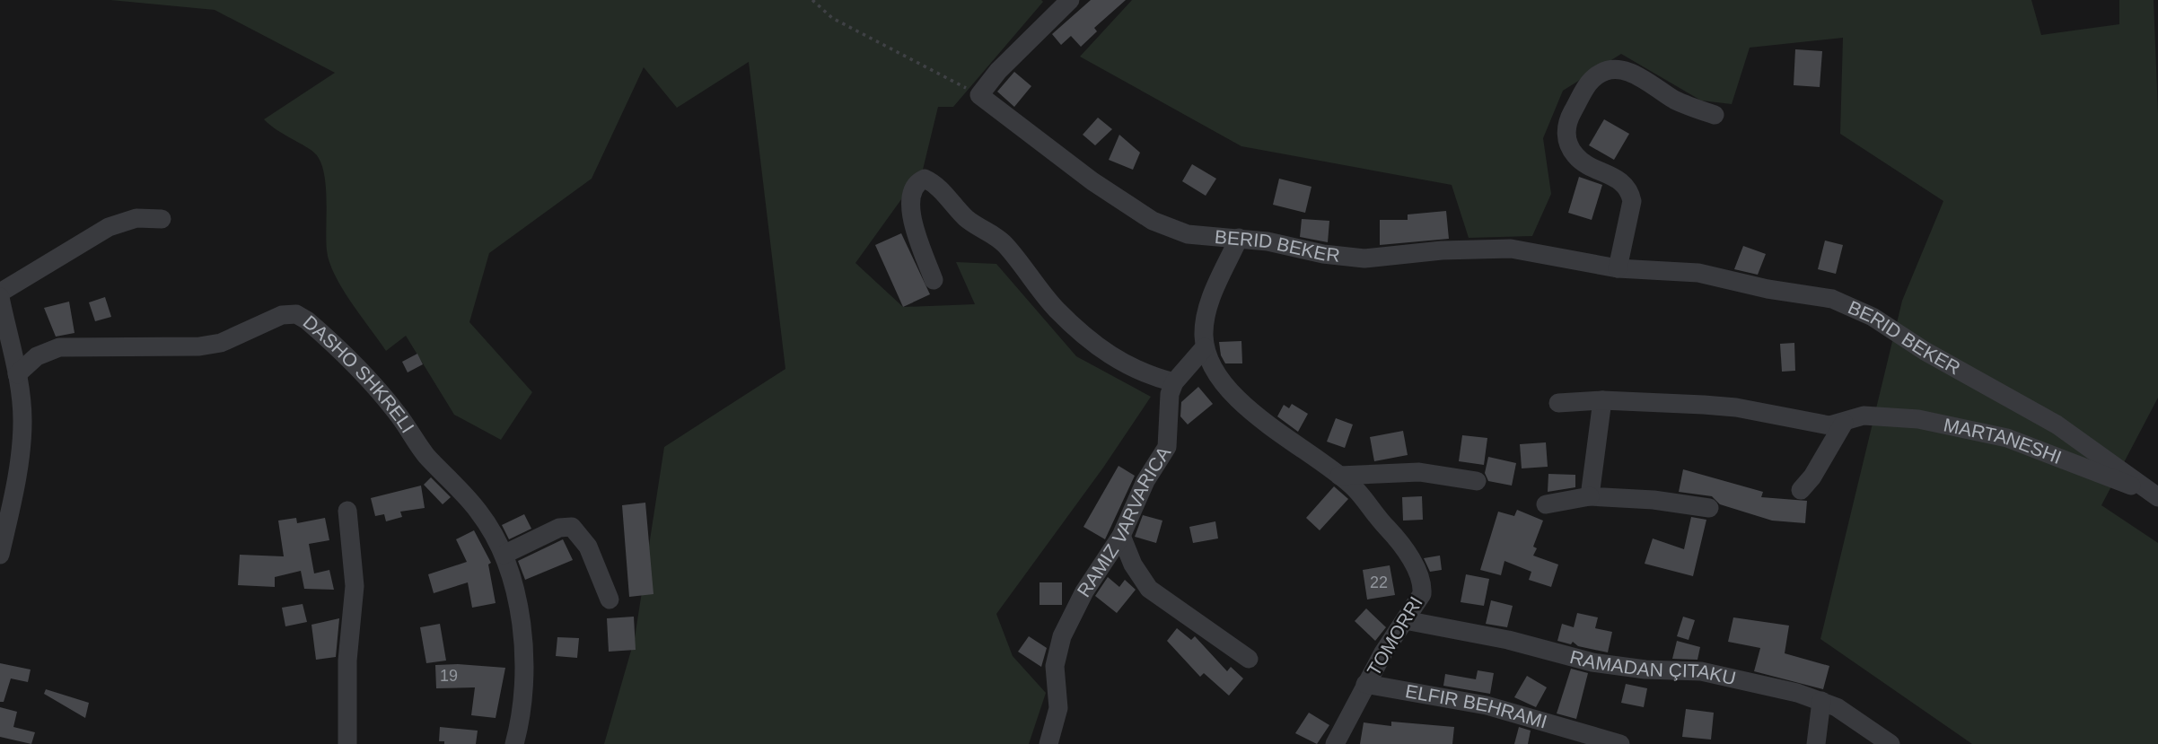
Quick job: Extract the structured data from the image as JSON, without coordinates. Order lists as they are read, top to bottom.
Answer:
{
  "streets": {
    "street": [
      "BERID BEKER",
      "DASHO SHKRELI",
      "MARTANESHI",
      "RAMIZ VARVARICA",
      "TOMORRI",
      "RAMADAN ÇITAKU",
      "ELFIR BEHRAMI"
    ]
  },
  "crossings": [
    ["BERID BEKER", "MARTANESHI"],
    ["TOMORRI", "RAMADAN ÇITAKU"],
    ["TOMORRI", "ELFIR BEHRAMI"]
  ],
  "house_numbers": ["22", "19"]
}
